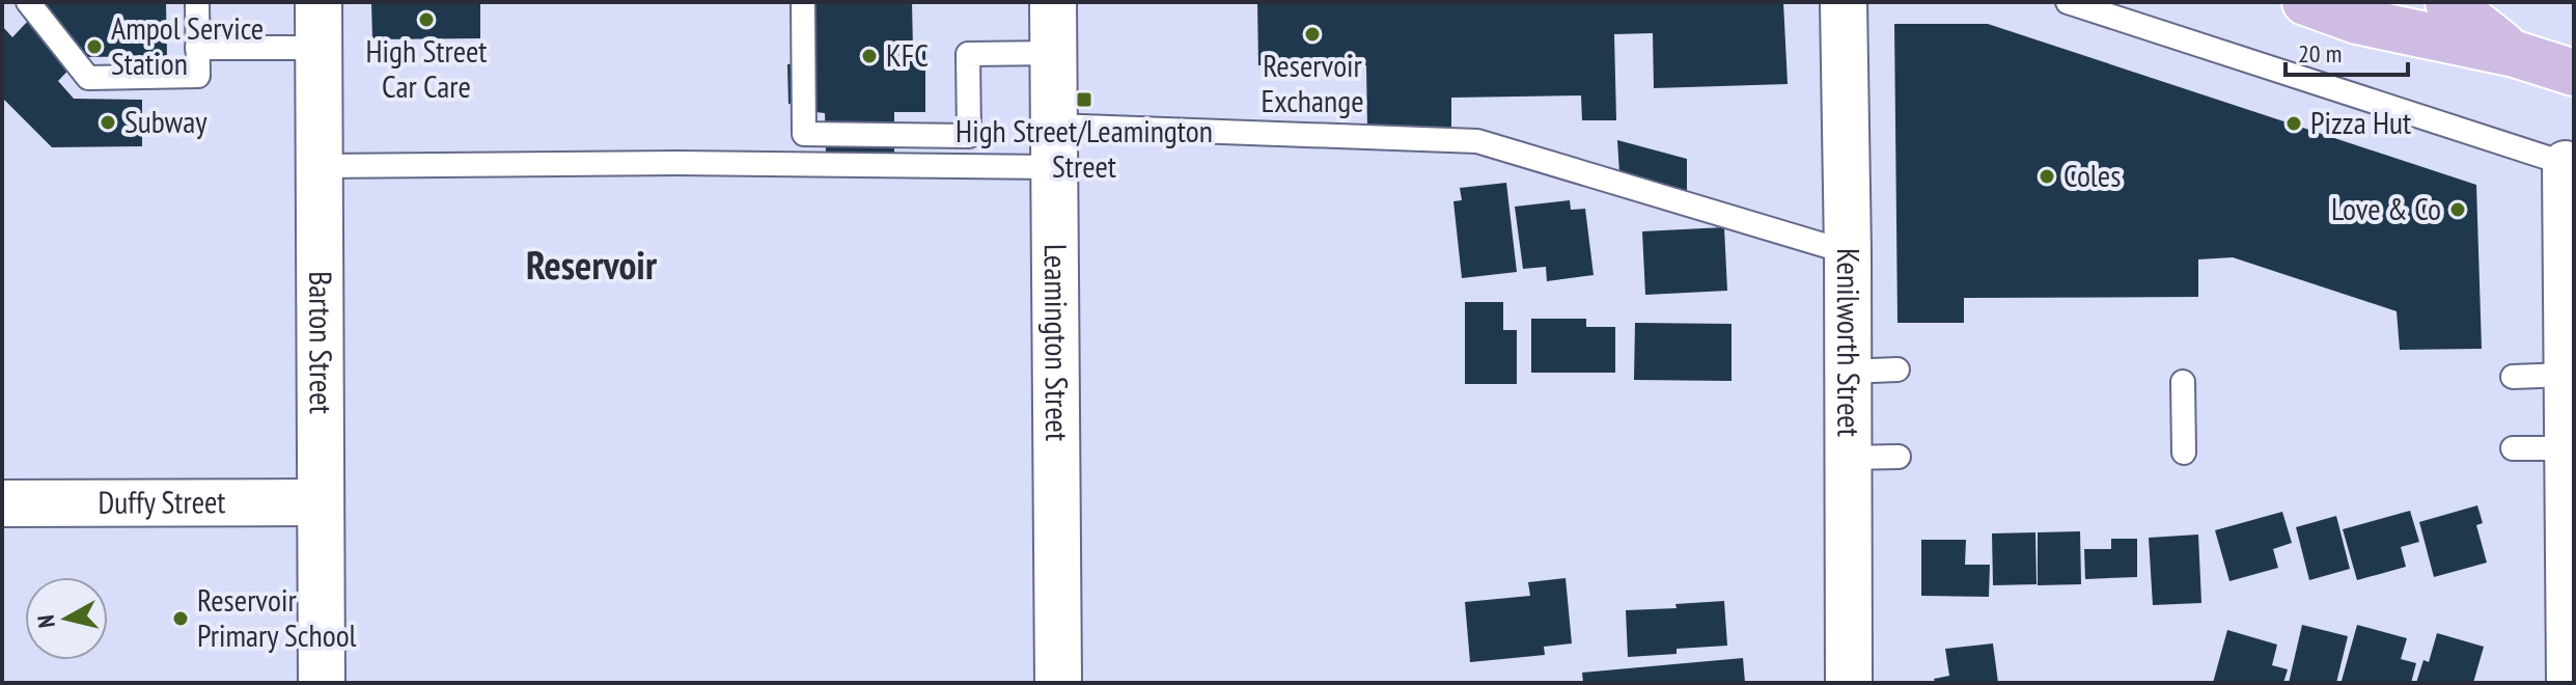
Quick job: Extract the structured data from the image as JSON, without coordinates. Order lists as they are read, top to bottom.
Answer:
{
  "streets": {
    "street": [
      "Barton Street",
      "Leamington Street",
      "Kenilworth Street",
      "Duffy Street"
    ]
  },
  "crossings": [
    ["Barton Street", "Duffy Street"]
  ],
  "districts": ["Reservoir"],
  "places": {
    "other": [
      "High Street Car Care",
      "Reservoir Exchange",
      "Ampol Service Station",
      "KFC",
      "Subway",
      "Pizza Hut",
      "Coles",
      "Love & Co",
      "Reservoir Primary School"
    ],
    "transit": ["High Street/Leamington Street"]
  },
  "scale_bar": "20 m",
  "north": "left"
}
